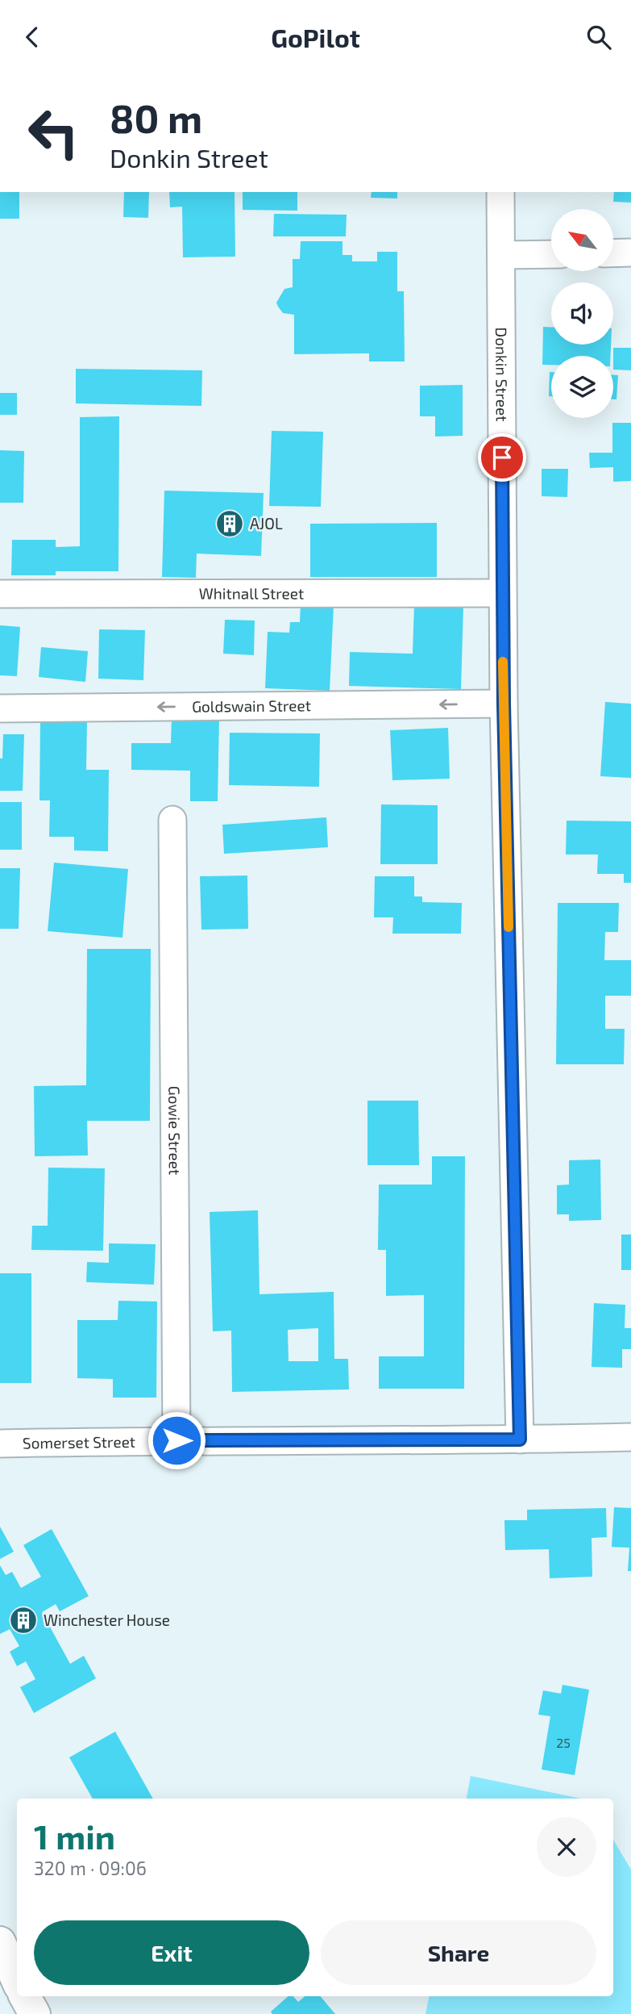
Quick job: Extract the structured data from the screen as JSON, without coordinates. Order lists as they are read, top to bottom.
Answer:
{
  "streets": {
    "street": [
      "Donkin Street",
      "Whitnall Street",
      "Goldswain Street",
      "Gowie Street",
      "Somerset Street"
    ]
  },
  "crossings": [
    ["Donkin Street", "Whitnall Street"],
    ["Donkin Street", "Goldswain Street"],
    ["Donkin Street", "Somerset Street"],
    ["Gowie Street", "Somerset Street"]
  ],
  "one_way": ["Goldswain Street"],
  "places": {
    "building": ["AJOL", "Winchester House"]
  },
  "house_numbers": ["25"],
  "north": "top left",
  "page": {
    "header": "GoPilot",
    "turn": ["80 m", "Donkin Street"],
    "heading": ["1 min", "320 m · 09:06"],
    "buttons": ["Exit", "Share"]
  }
}
